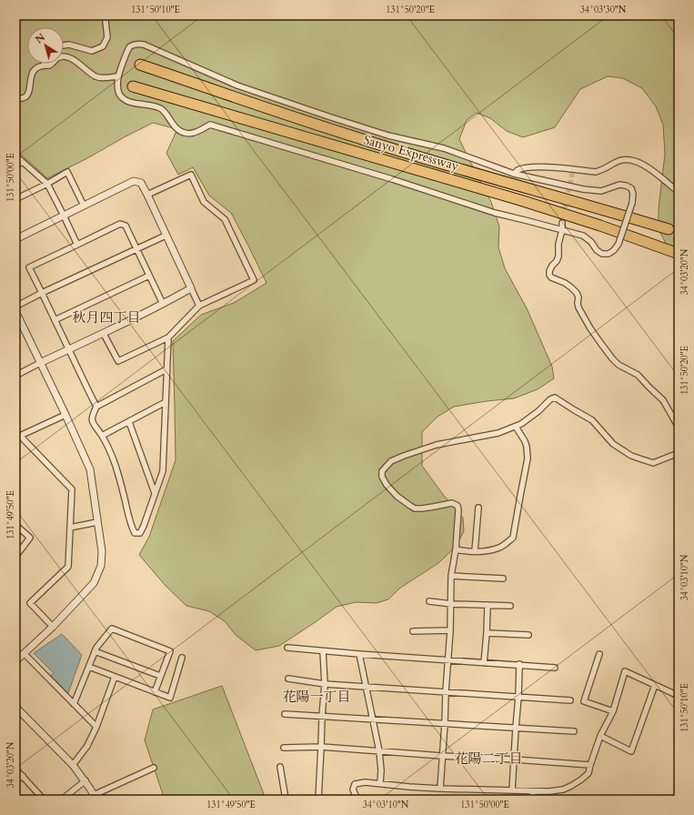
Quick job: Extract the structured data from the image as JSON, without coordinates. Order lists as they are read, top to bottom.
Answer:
{
  "streets": {
    "highway": ["Sanyo Expressway"]
  },
  "districts": ["秋月四丁目", "花陽一丁目", "花陽二丁目"],
  "north": "top left",
  "coordinates": [
    "131°50'10\"E",
    "131°50'20\"E",
    "34°03'30\"N",
    "131°50'00\"E",
    "34°03'20\"N",
    "131°49'50\"E",
    "34°03'10\"N"
  ]
}
